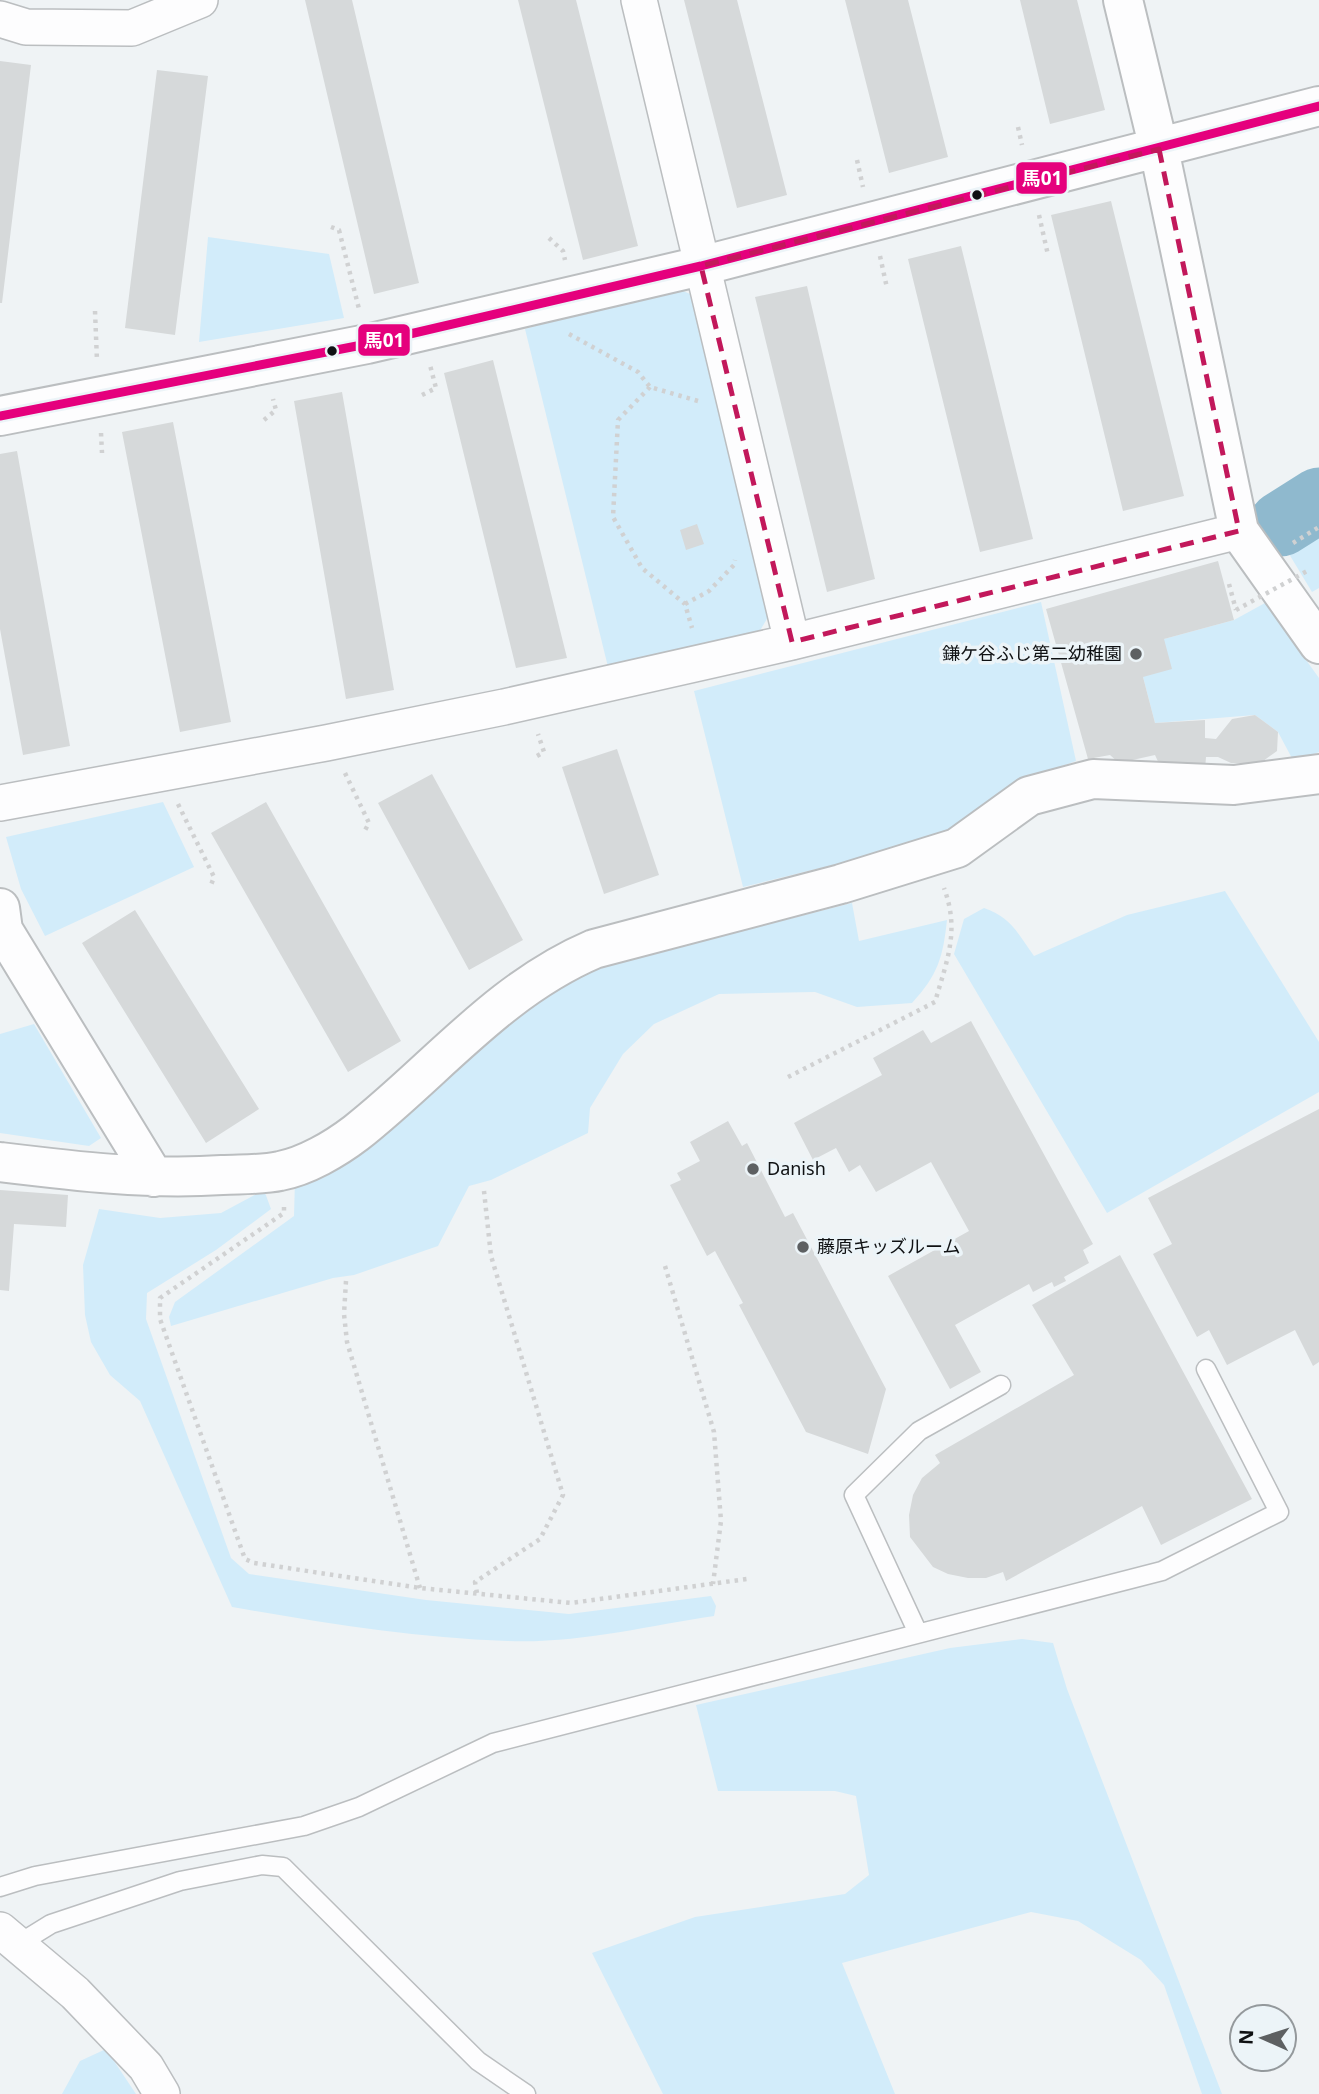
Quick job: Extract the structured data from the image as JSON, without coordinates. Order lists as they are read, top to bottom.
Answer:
{
  "places": ["鎌ケ谷ふじ第二幼稚園", "Danish", "藤原キッズルーム"],
  "lines": ["transit line 馬01"],
  "north": "left"
}
